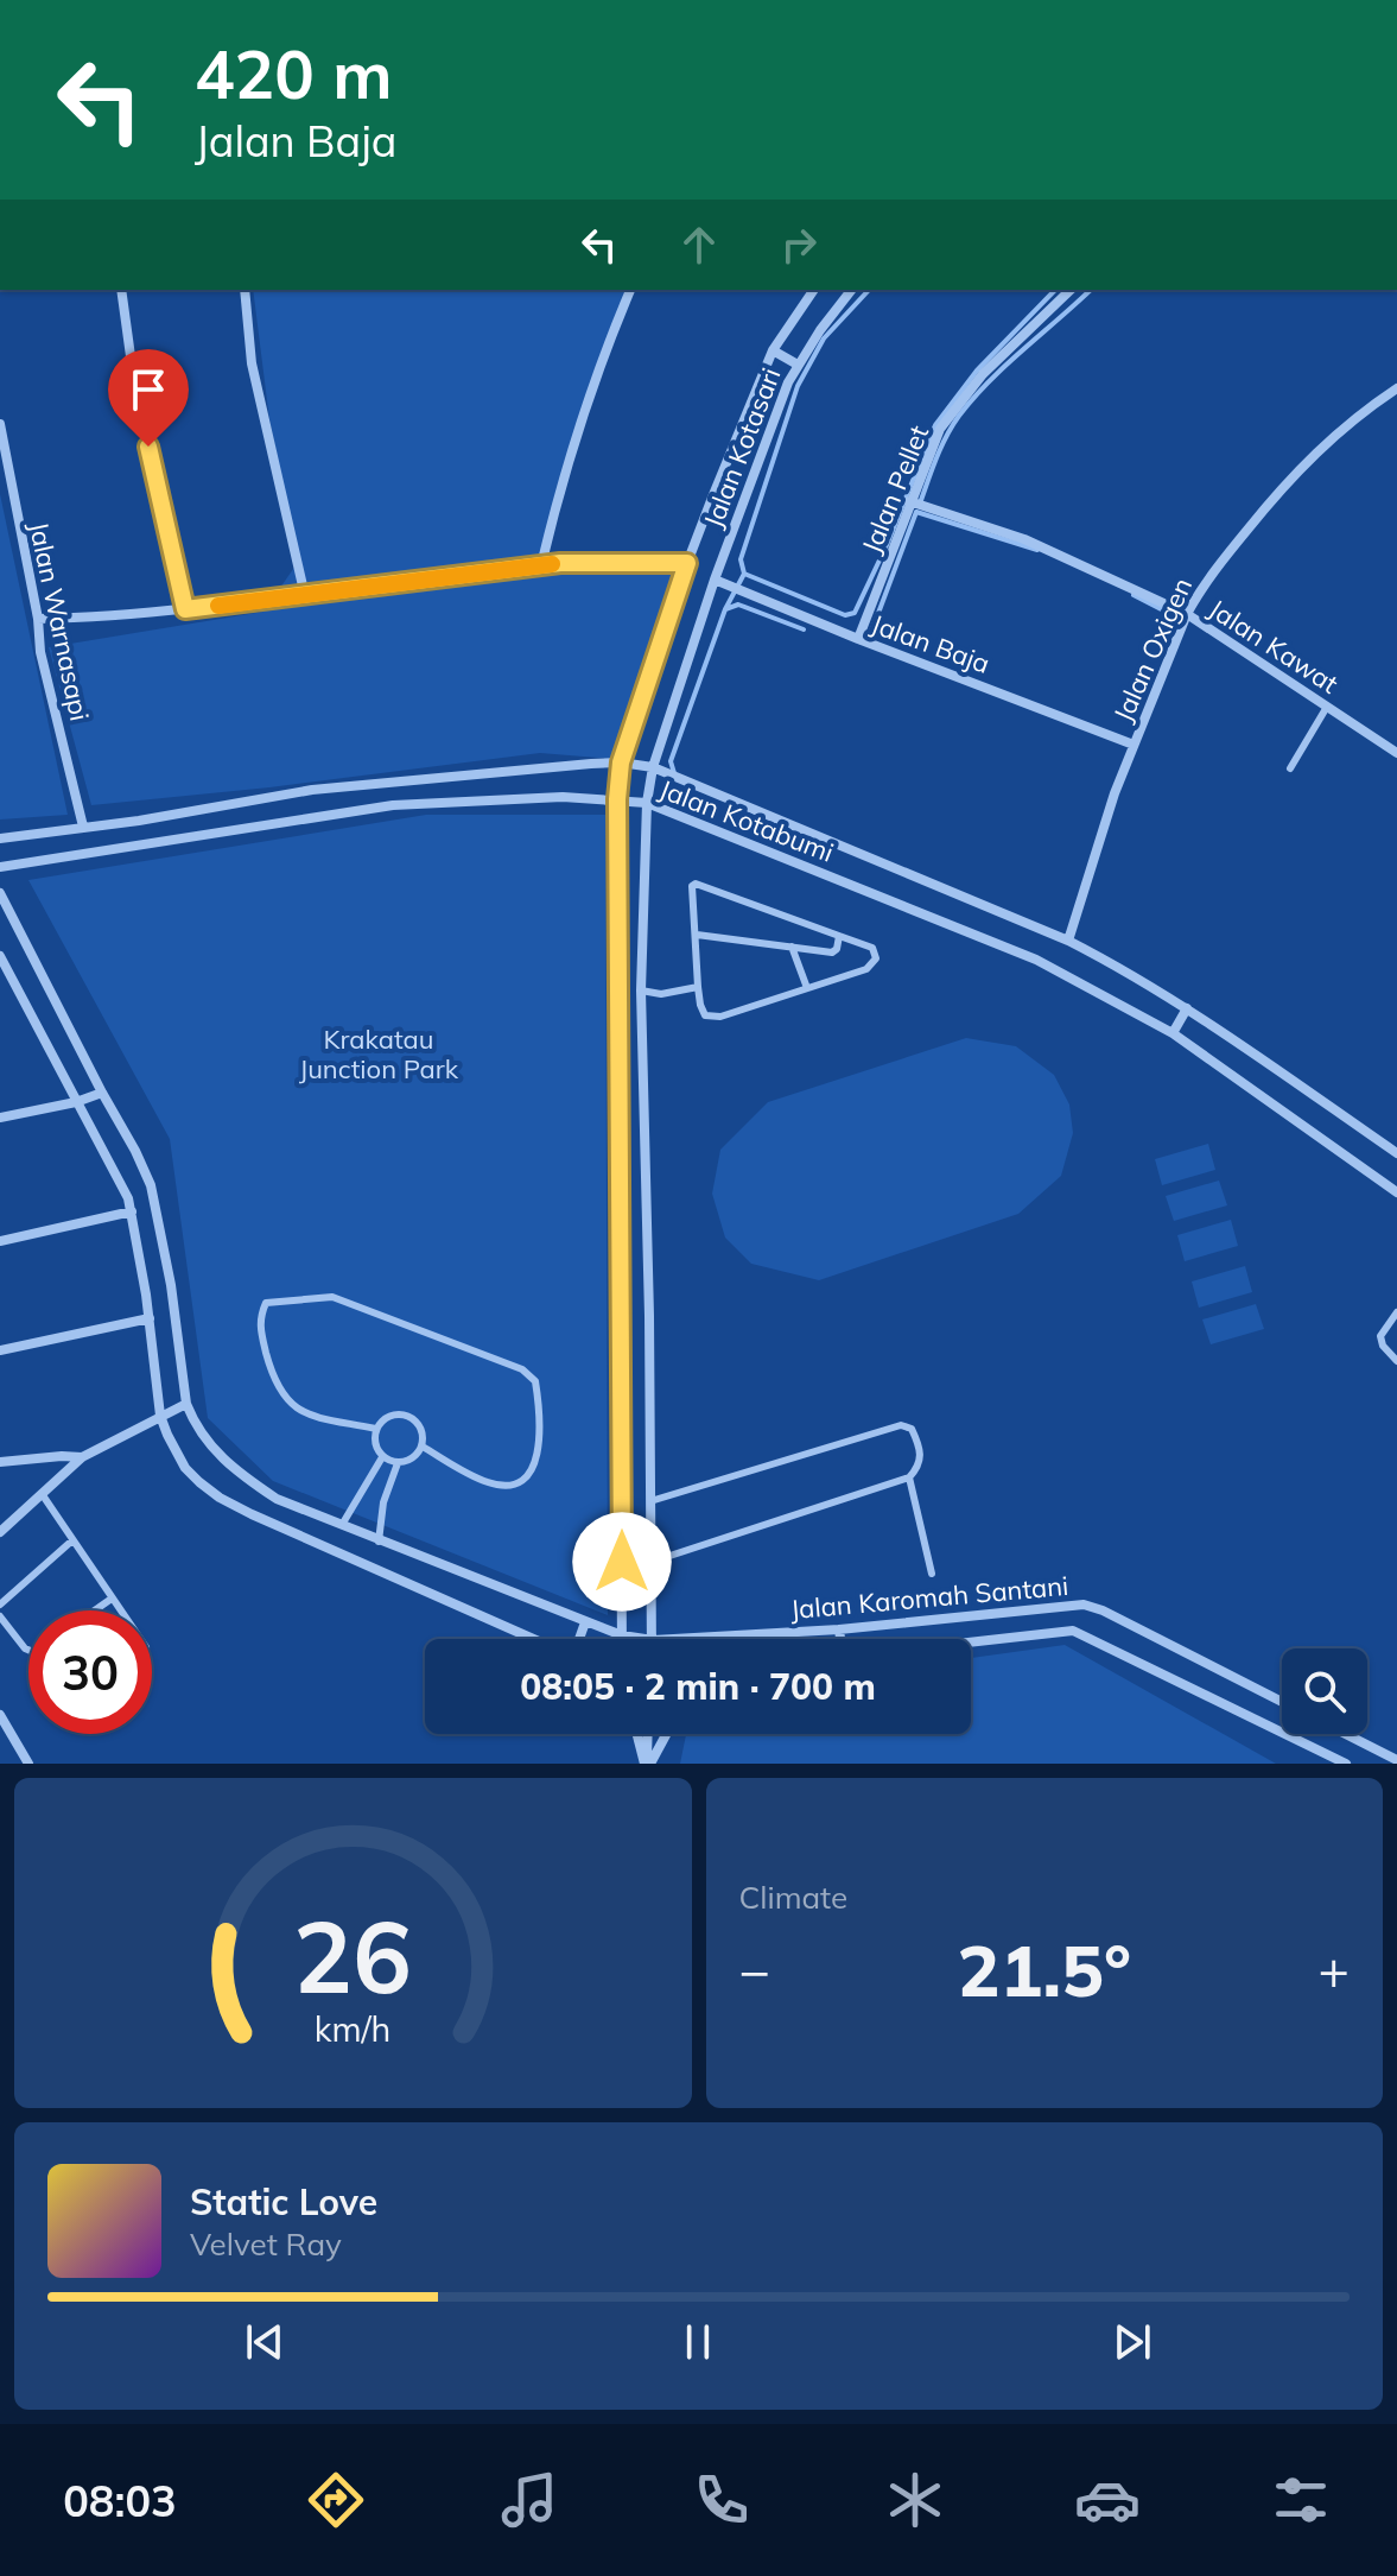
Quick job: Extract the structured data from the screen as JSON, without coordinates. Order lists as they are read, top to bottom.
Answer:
{
  "streets": {
    "street": [
      "Jalan Kotasari",
      "Jalan Pellet",
      "Jalan Warnasapi",
      "Jalan Baja",
      "Jalan Kawat",
      "Jalan Oxigen",
      "Jalan Kotabumi",
      "Jalan Karomah Santani"
    ]
  },
  "crossings": [
    ["Jalan Kotasari", "Jalan Baja"],
    ["Jalan Kotasari", "Jalan Kotabumi"],
    ["Jalan Kotasari", "Jalan Karomah Santani"],
    ["Jalan Pellet", "Jalan Baja"],
    ["Jalan Pellet", "Jalan Kawat"],
    ["Jalan Warnasapi", "Jalan Kotabumi"],
    ["Jalan Baja", "Jalan Oxigen"],
    ["Jalan Kawat", "Jalan Oxigen"],
    ["Jalan Oxigen", "Jalan Kotabumi"]
  ],
  "parks": ["Krakatau Junction Park"],
  "page": {
    "turn": ["420 m", "Jalan Baja"],
    "limit": "30",
    "trip": "08:05 · 2 min · 700 m",
    "tile": "Climate",
    "heat": ["−", "21.5°", "+"],
    "song": ["Static Love", "Velvet Ray"],
    "tabs": "08:03",
    "gauge": ["26", "km/h"]
  }
}
